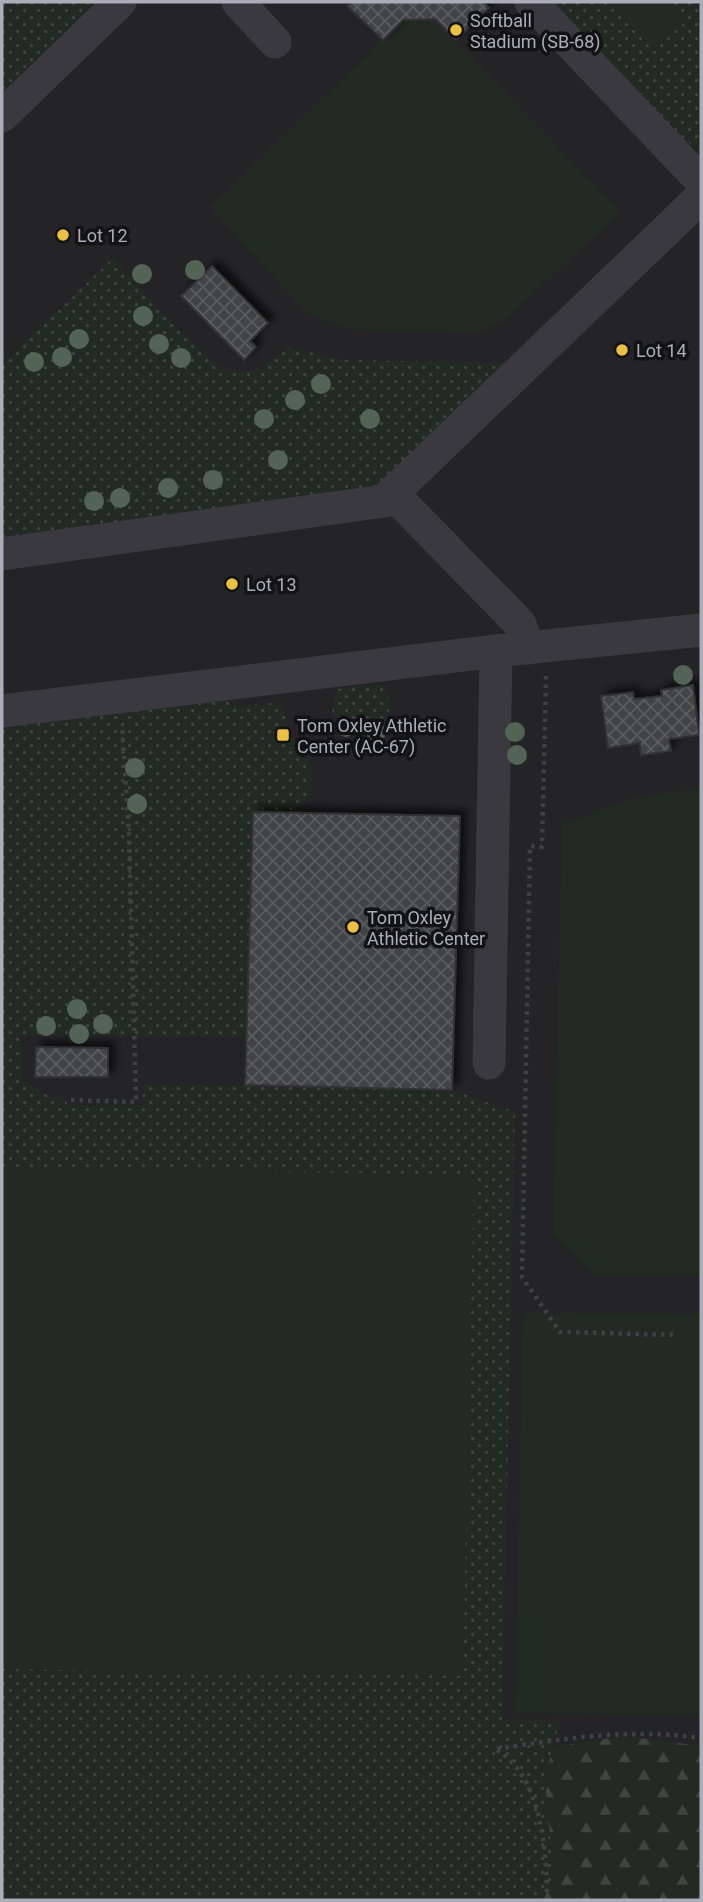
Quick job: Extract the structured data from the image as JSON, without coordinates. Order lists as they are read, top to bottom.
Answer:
{
  "places": {
    "other": [
      "Softball Stadium (SB-68)",
      "Lot 12",
      "Lot 14",
      "Lot 13",
      "Tom Oxley Athletic Center"
    ],
    "transit": ["Tom Oxley Athletic Center (AC-67)"]
  }
}
